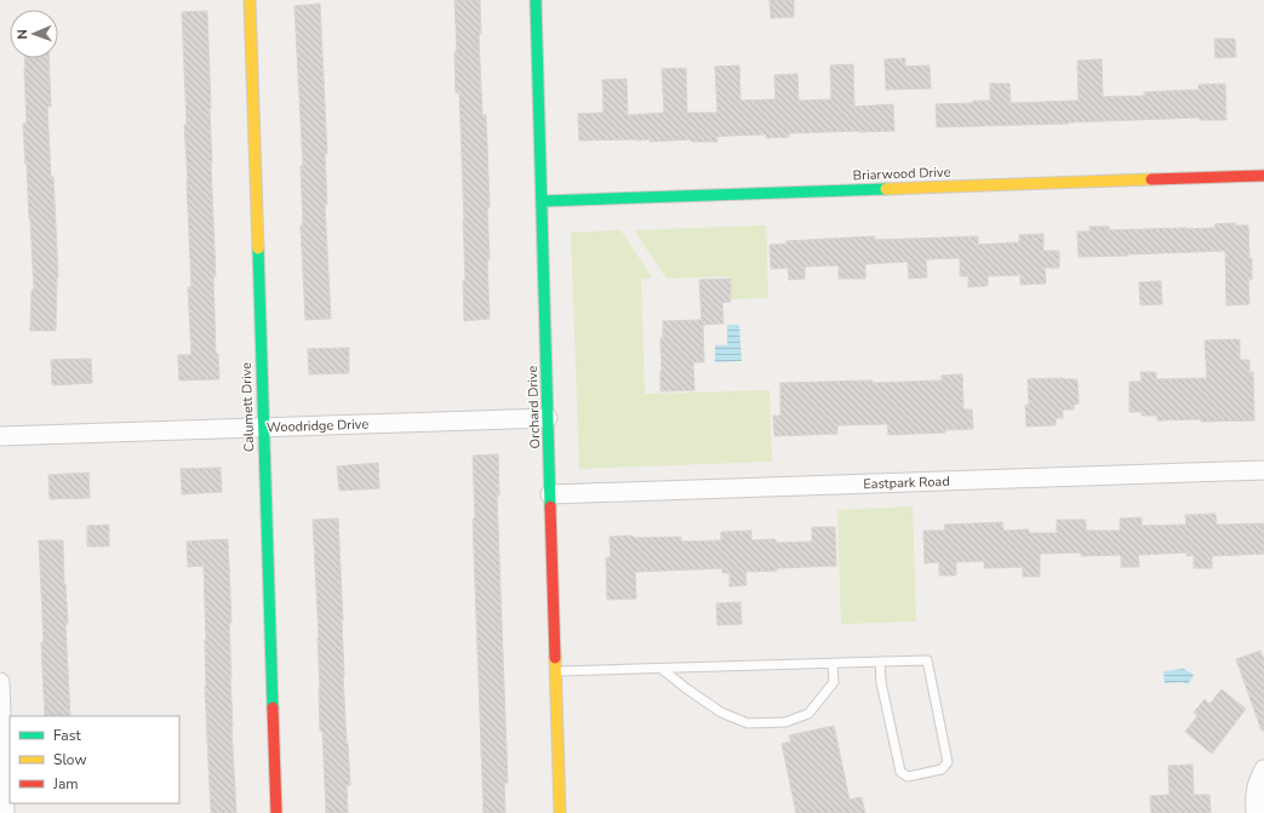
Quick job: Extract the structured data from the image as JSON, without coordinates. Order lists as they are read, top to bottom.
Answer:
{
  "streets": {
    "street": [
      "Briarwood Drive",
      "Calumett Drive",
      "Orchard Drive",
      "Woodridge Drive",
      "Eastpark Road"
    ]
  },
  "crossings": [
    ["Briarwood Drive", "Orchard Drive"],
    ["Calumett Drive", "Woodridge Drive"],
    ["Orchard Drive", "Woodridge Drive"],
    ["Orchard Drive", "Eastpark Road"]
  ],
  "legend": ["Fast", "Slow", "Jam"],
  "north": "left"
}
